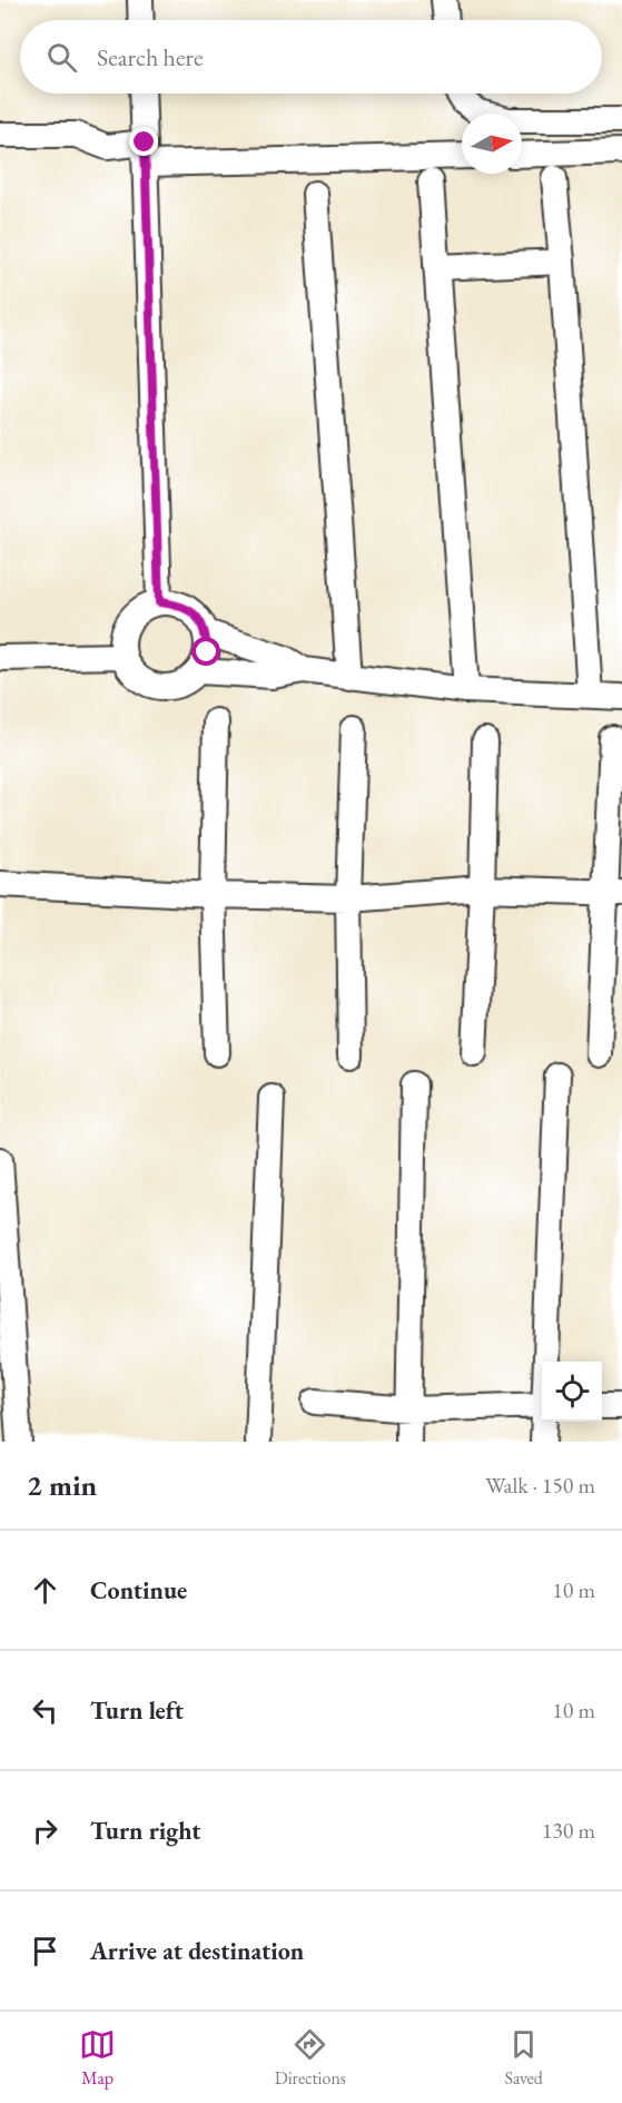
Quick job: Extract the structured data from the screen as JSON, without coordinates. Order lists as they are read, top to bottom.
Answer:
{
  "north": "right",
  "page": {
    "search": "Search here",
    "heading": ["2 min", "Walk · 150 m"],
    "list": [
      ["Continue", "10 m"],
      ["Turn left", "10 m"],
      ["Turn right", "130 m"],
      "Arrive at destination"
    ],
    "nav": ["Map", "Directions", "Saved"]
  }
}
